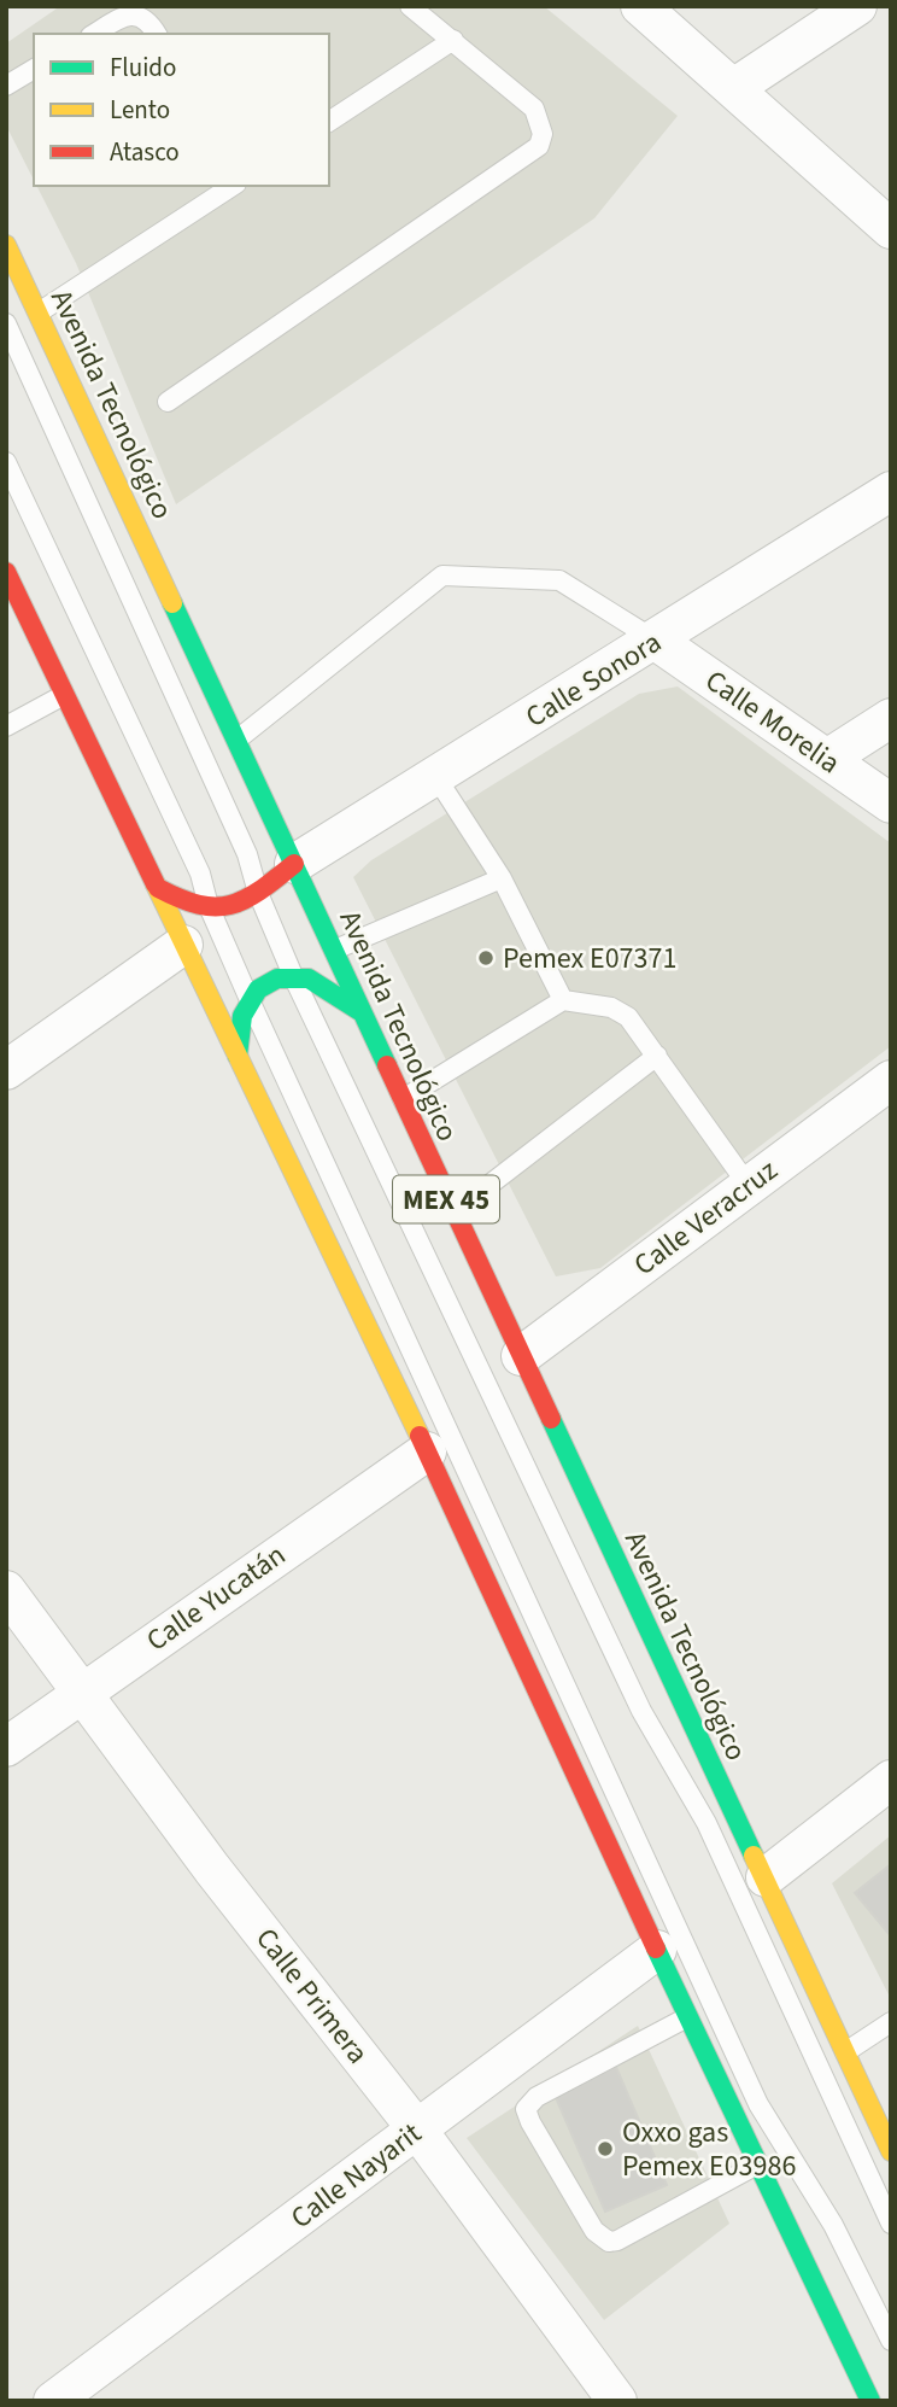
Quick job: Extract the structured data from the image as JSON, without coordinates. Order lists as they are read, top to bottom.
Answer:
{
  "streets": {
    "main road": ["Avenida Tecnológico", "MEX 45"],
    "street": [
      "Calle Sonora",
      "Calle Morelia",
      "Calle Veracruz",
      "Calle Yucatán",
      "Calle Primera",
      "Calle Nayarit"
    ]
  },
  "crossings": [
    ["Avenida Tecnológico", "Calle Sonora"],
    ["Avenida Tecnológico", "Calle Veracruz"],
    ["Calle Sonora", "Calle Morelia"],
    ["Calle Yucatán", "Calle Primera"],
    ["Calle Primera", "Calle Nayarit"]
  ],
  "places": ["Pemex E07371", "Oxxo gas Pemex E03986"],
  "legend": ["Fluido", "Lento", "Atasco"]
}
